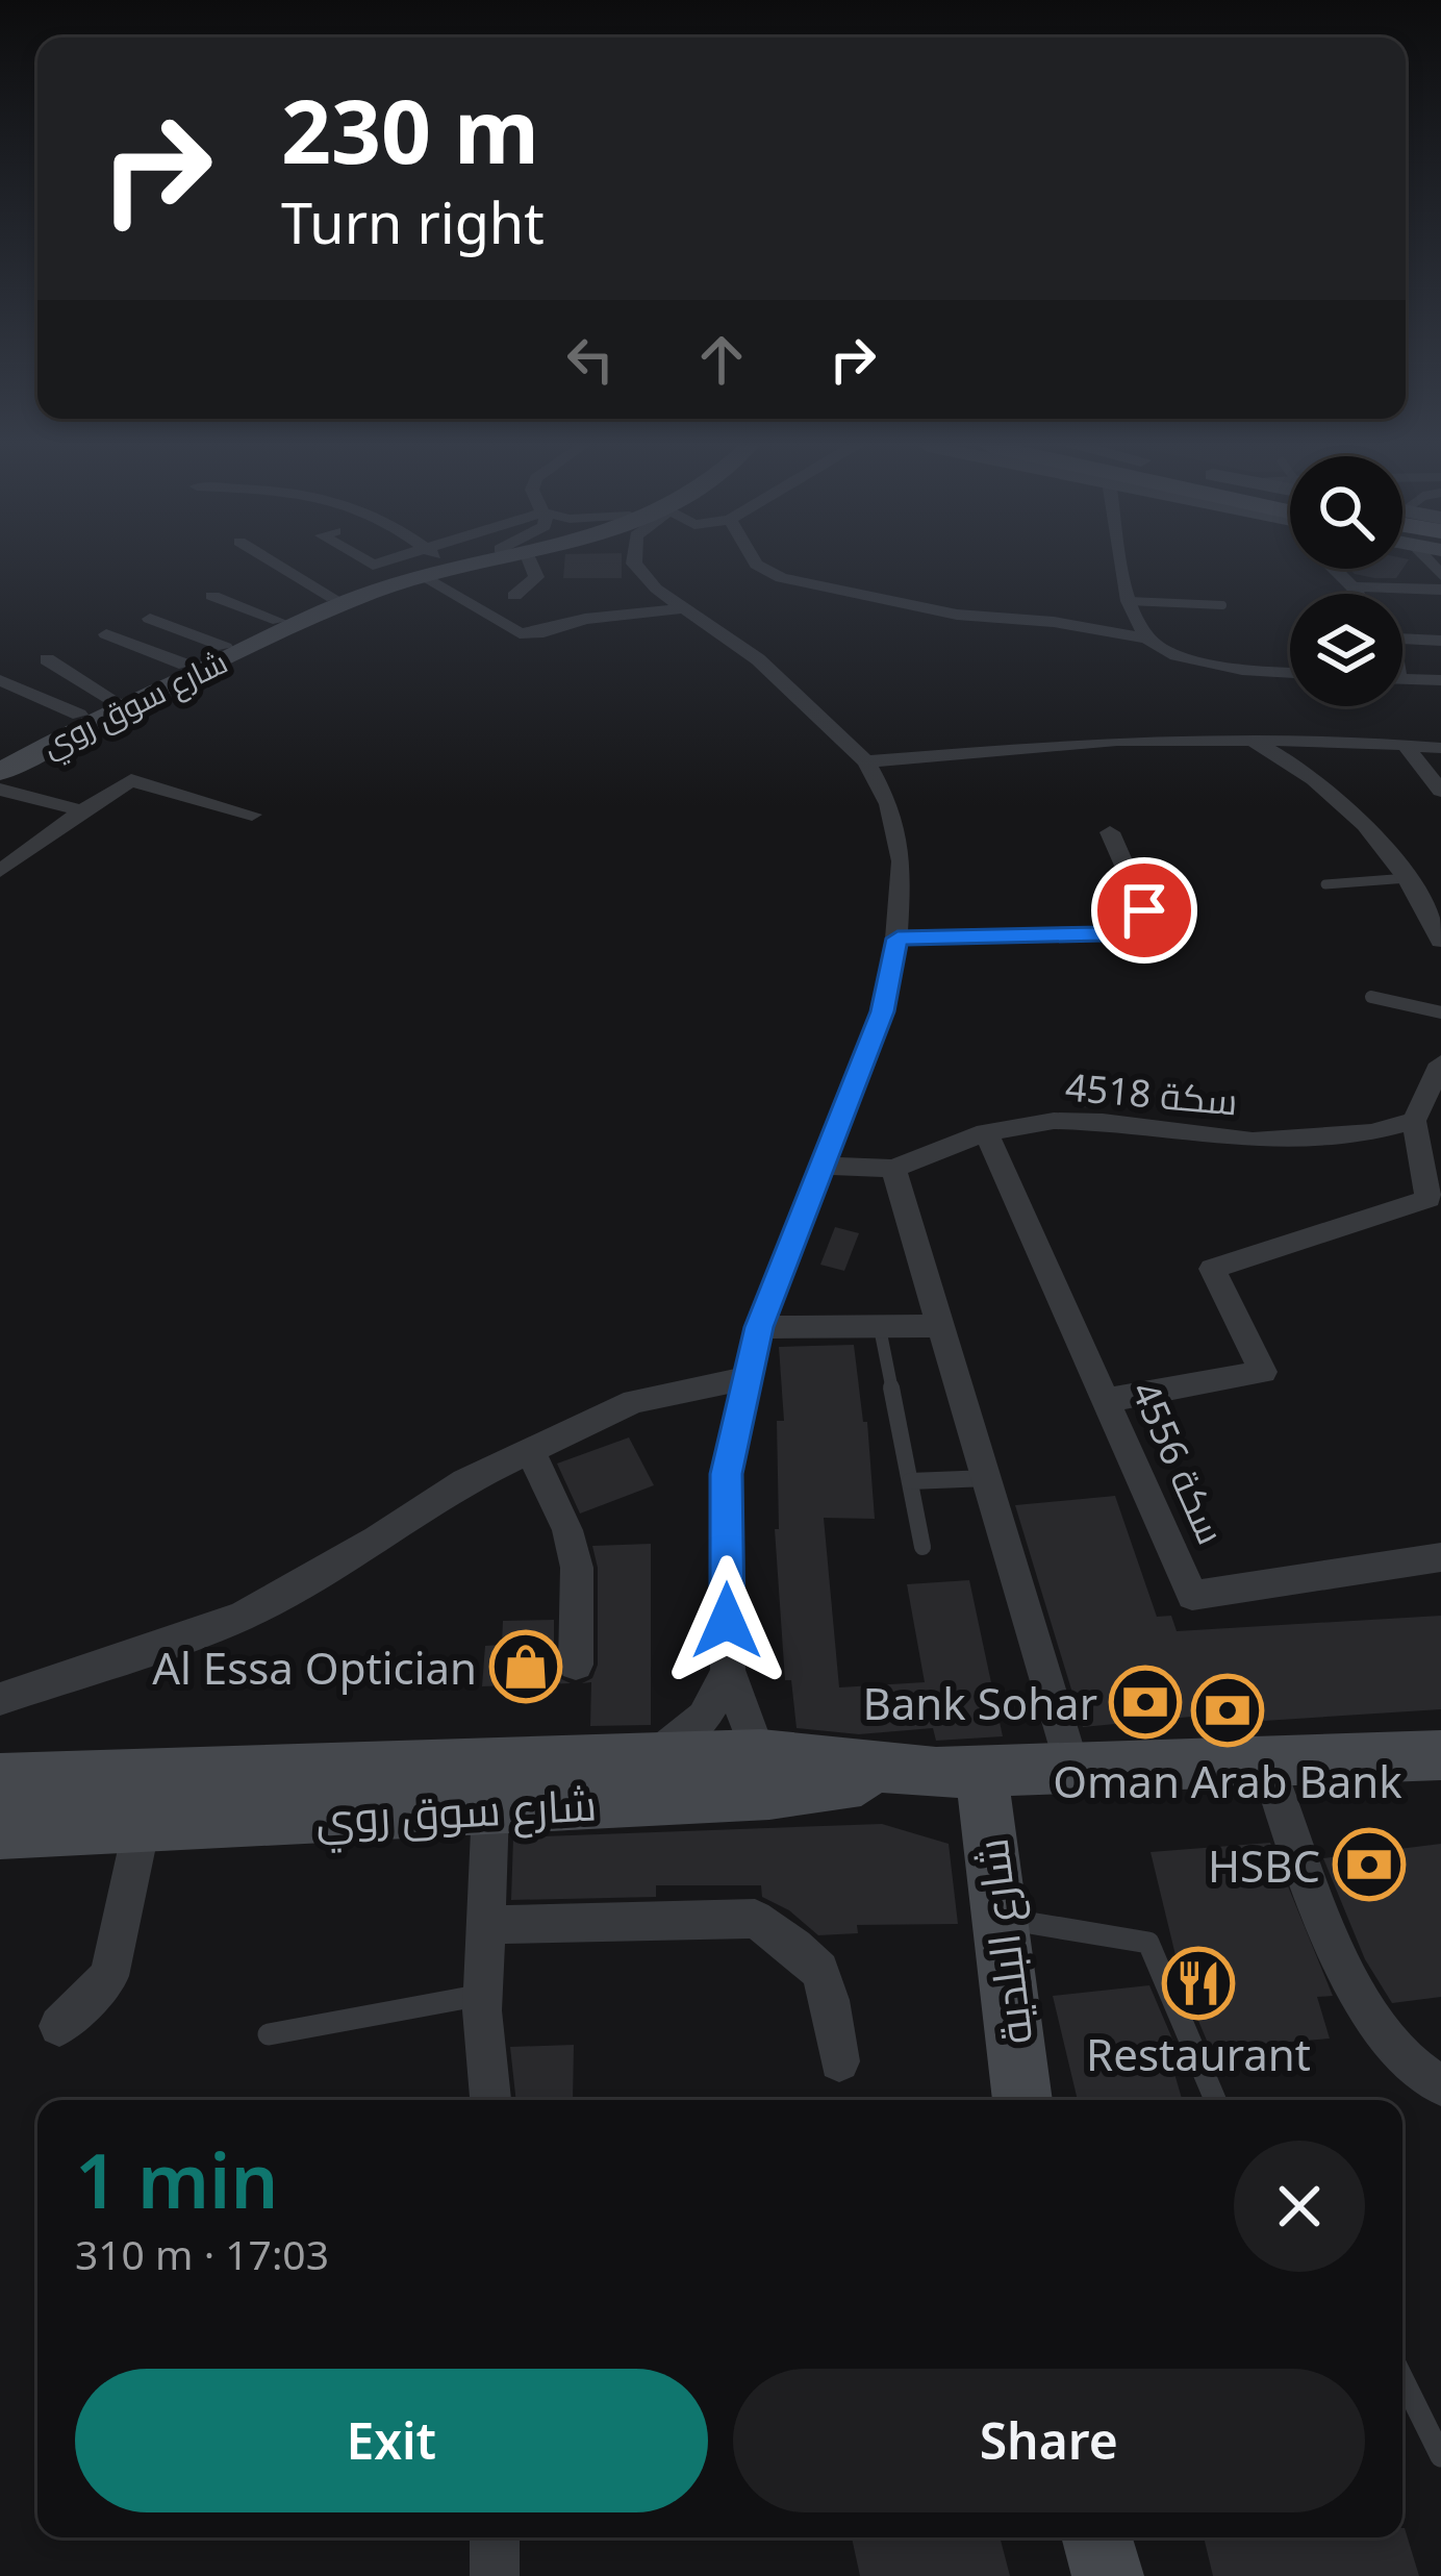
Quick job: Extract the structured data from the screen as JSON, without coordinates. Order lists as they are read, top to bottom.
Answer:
{
  "streets": {
    "main road": ["شارع سوق روي", "شارع البلدية"],
    "street": ["سكة 4518", "سكة 4556"]
  },
  "crossings": [
    ["شارع سوق روي", "شارع البلدية"],
    ["سكة 4518", "سكة 4556"]
  ],
  "places": {
    "shop": ["Al Essa Optician"],
    "bank": ["Bank Sohar", "Oman Arab Bank", "HSBC"],
    "restaurant": ["Restaurant"]
  },
  "page": {
    "turn": ["230 m", "Turn right"],
    "heading": ["1 min", "310 m · 17:03"],
    "buttons": ["Exit", "Share"]
  }
}
